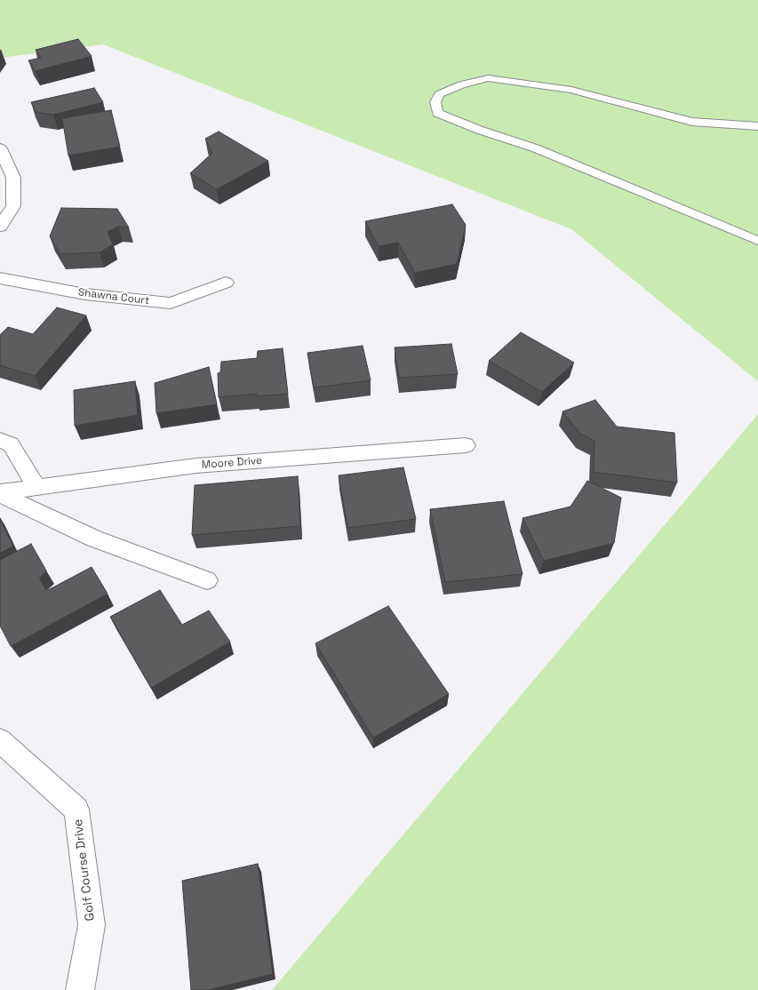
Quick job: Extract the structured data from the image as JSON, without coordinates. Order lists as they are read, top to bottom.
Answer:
{
  "streets": {
    "street": ["Shawna Court", "Moore Drive", "Golf Course Drive"]
  }
}
